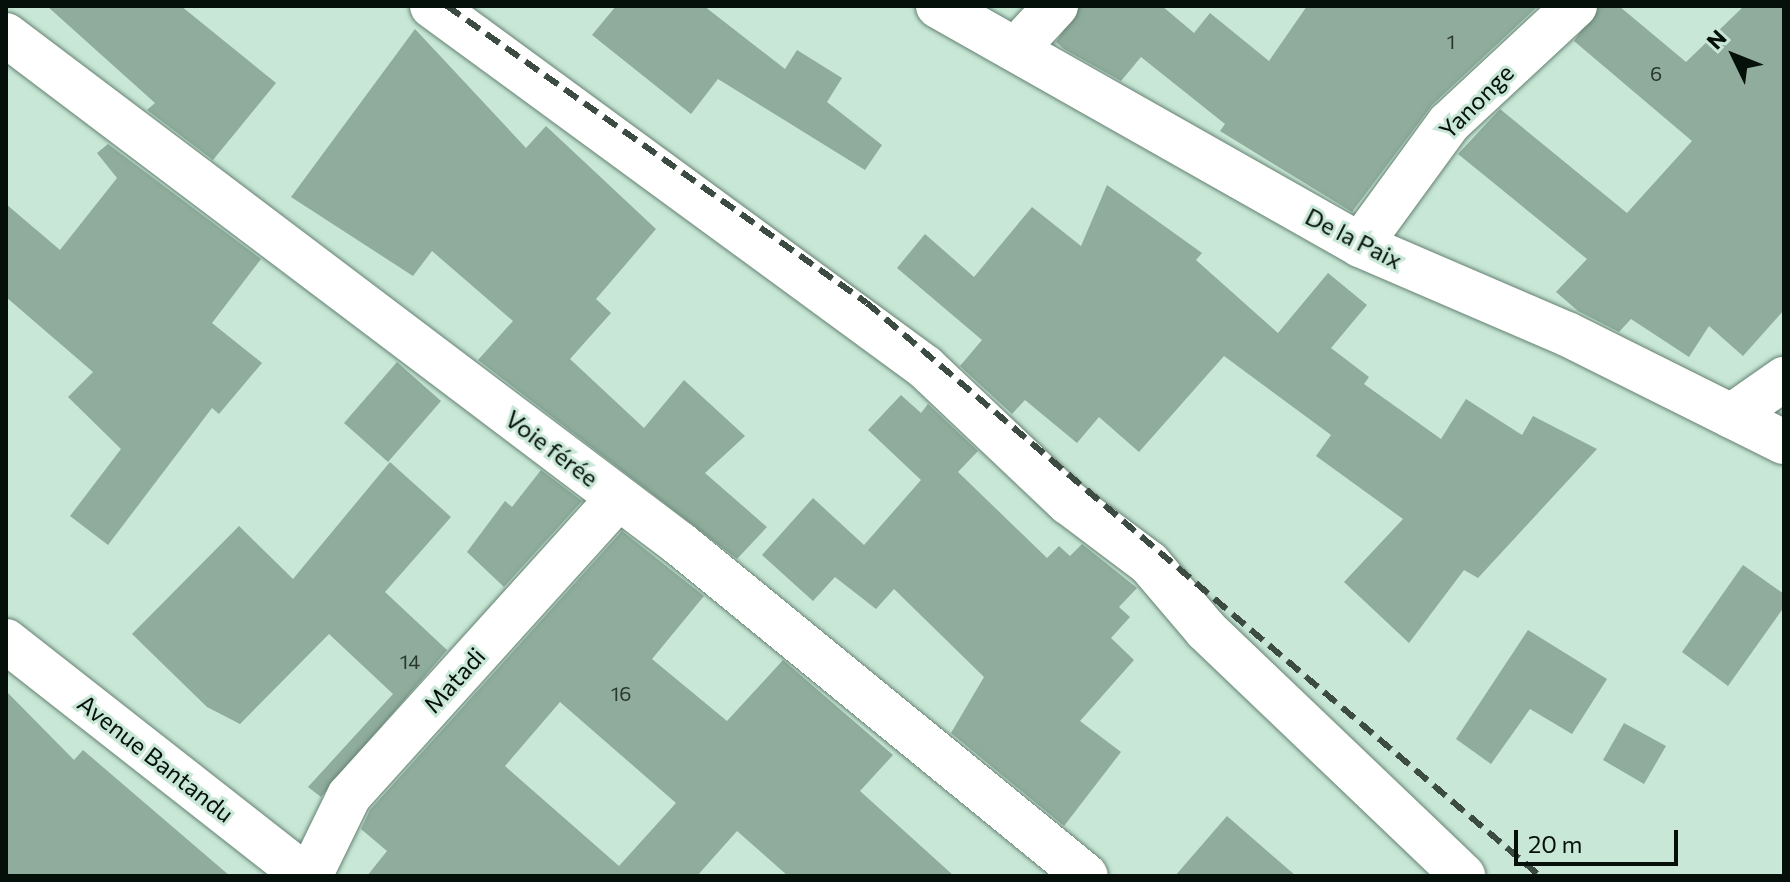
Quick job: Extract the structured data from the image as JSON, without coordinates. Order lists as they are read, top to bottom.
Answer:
{
  "streets": {
    "street": [
      "Yanonge",
      "De la Paix",
      "Voie férée",
      "Matadi",
      "Avenue Bantandu"
    ]
  },
  "crossings": [
    ["Yanonge", "De la Paix"],
    ["Voie férée", "Matadi"],
    ["Matadi", "Avenue Bantandu"]
  ],
  "house_numbers": [
    "1",
    "6",
    "14",
    "16"
  ],
  "scale_bar": "20 m",
  "north": "top left"
}
